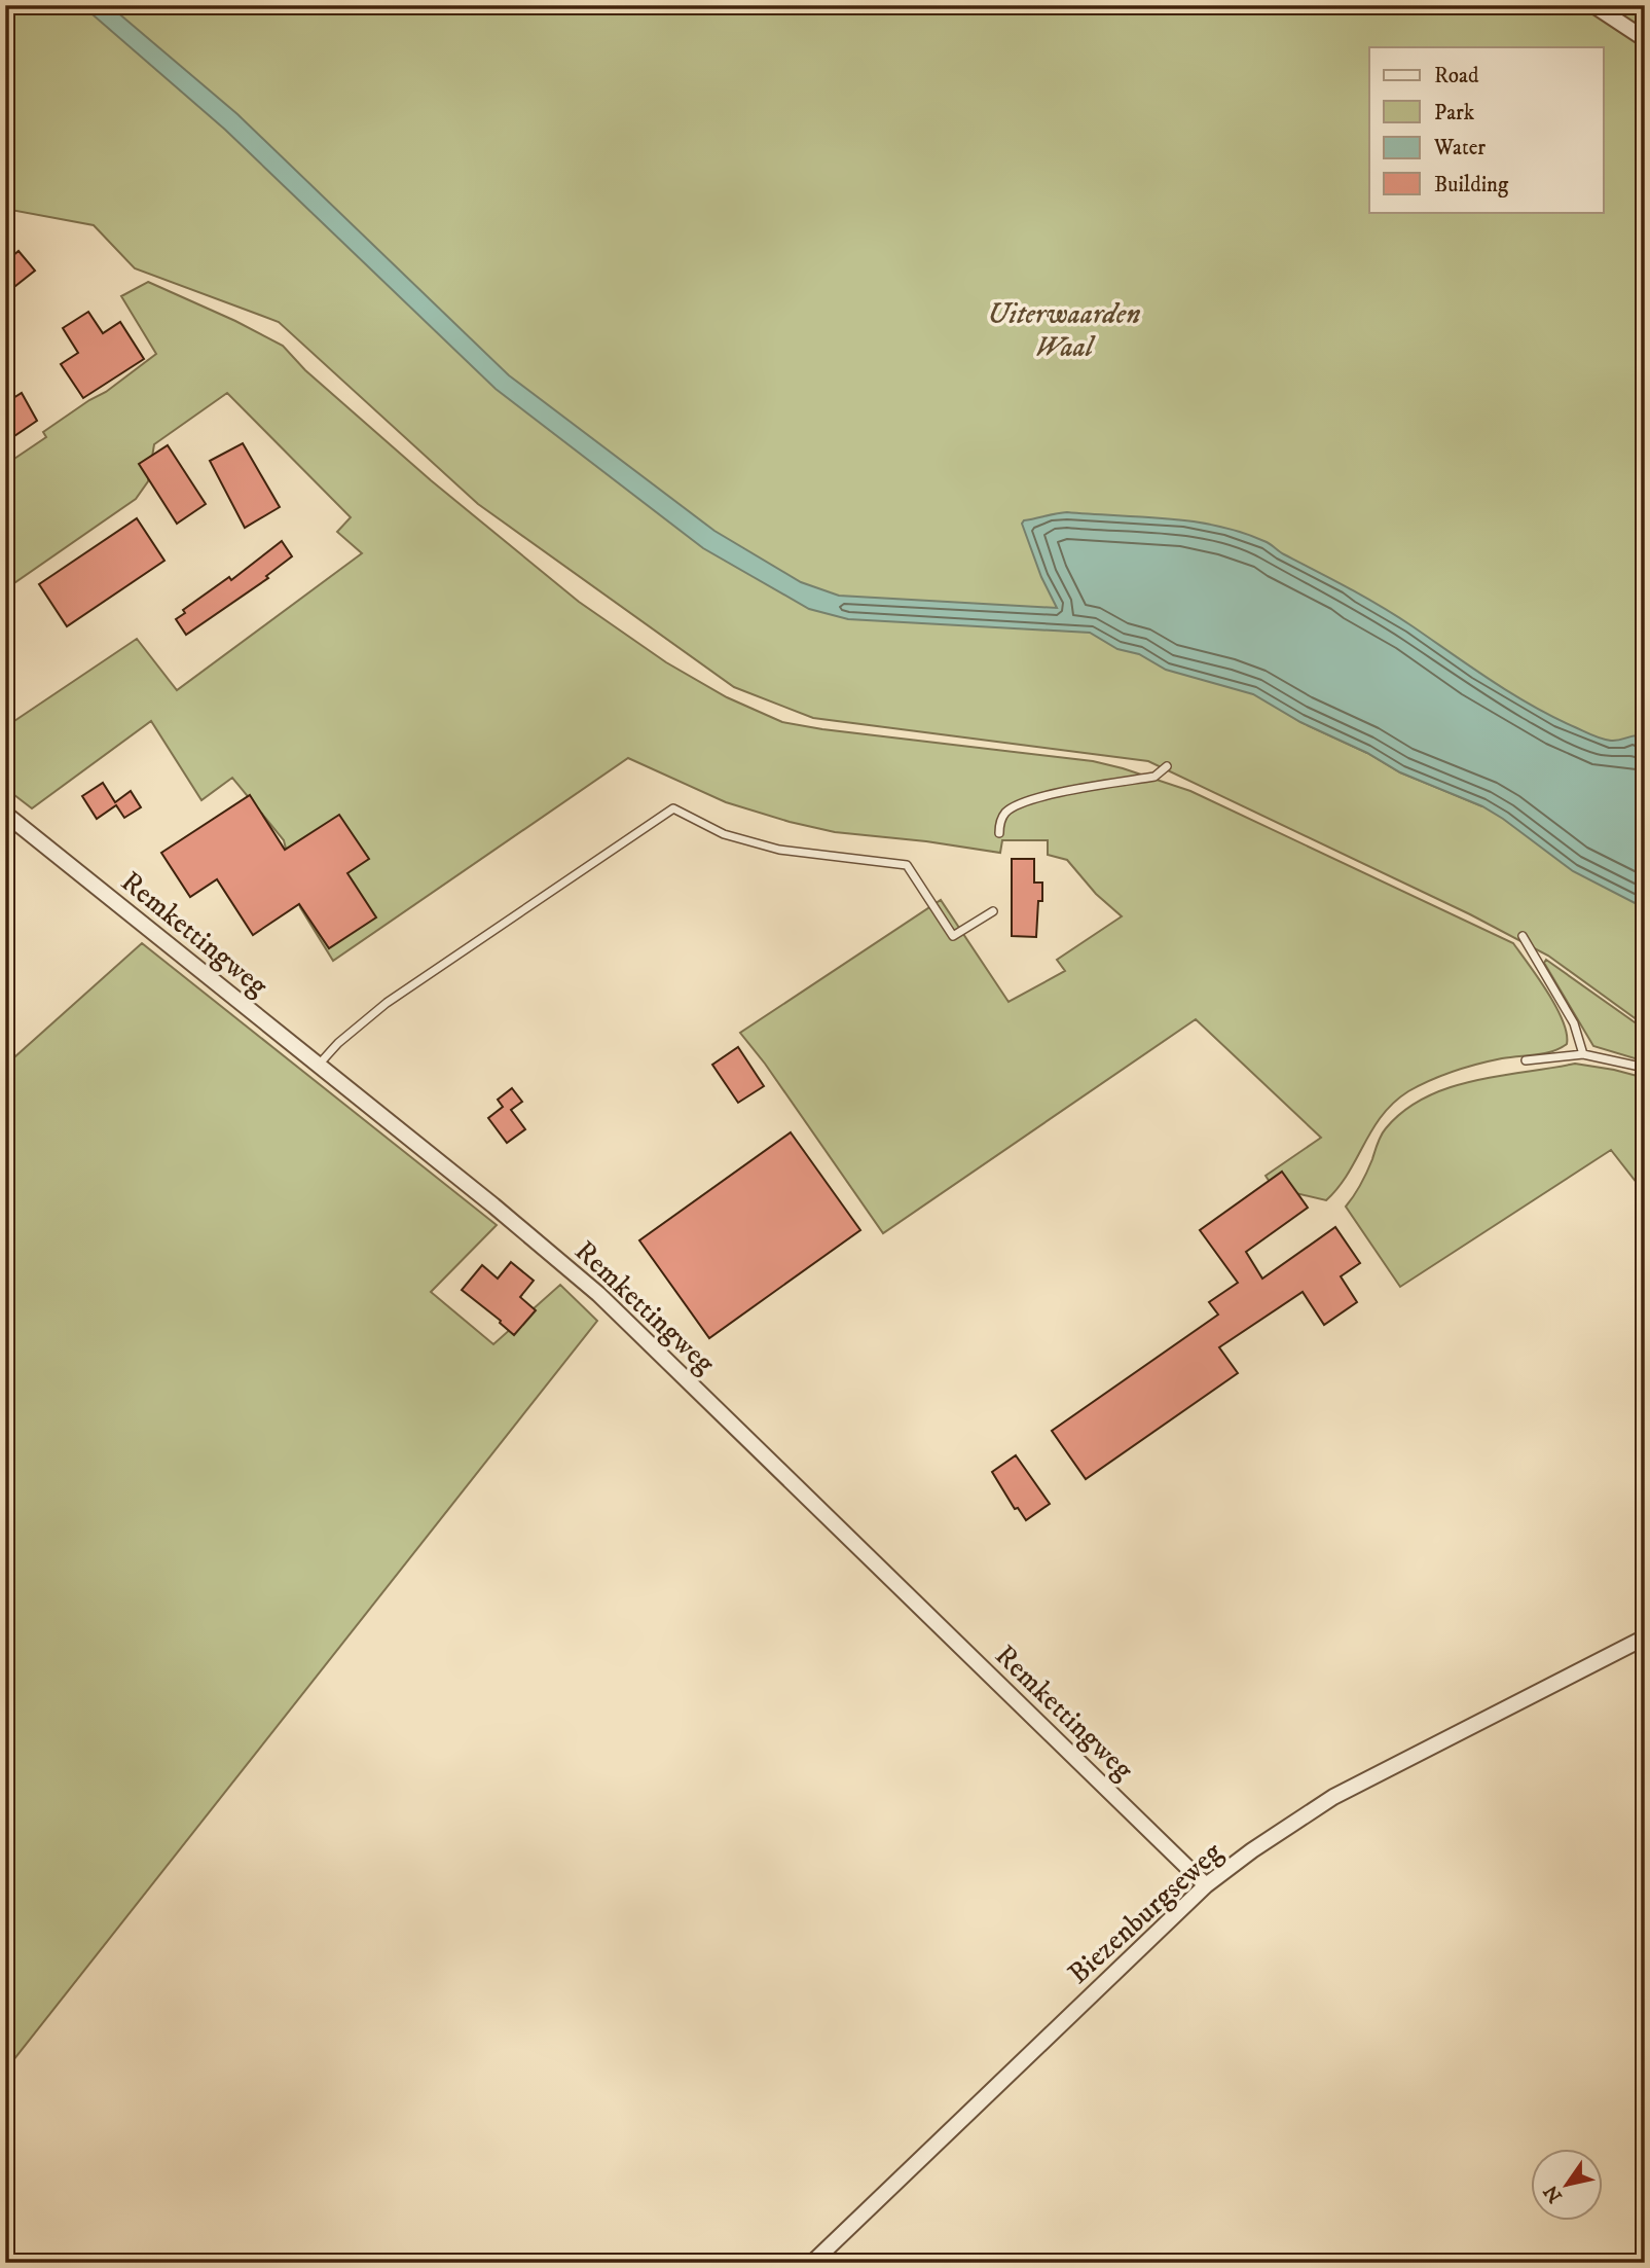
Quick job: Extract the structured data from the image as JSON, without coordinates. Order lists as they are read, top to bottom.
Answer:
{
  "streets": {
    "street": ["Remkettingweg", "Biezenburgseweg"]
  },
  "crossings": [
    ["Remkettingweg", "Biezenburgseweg"]
  ],
  "parks": ["Uiterwaarden Waal"],
  "legend": [
    "Road",
    "Park",
    "Water",
    "Building"
  ],
  "north": "bottom left"
}
